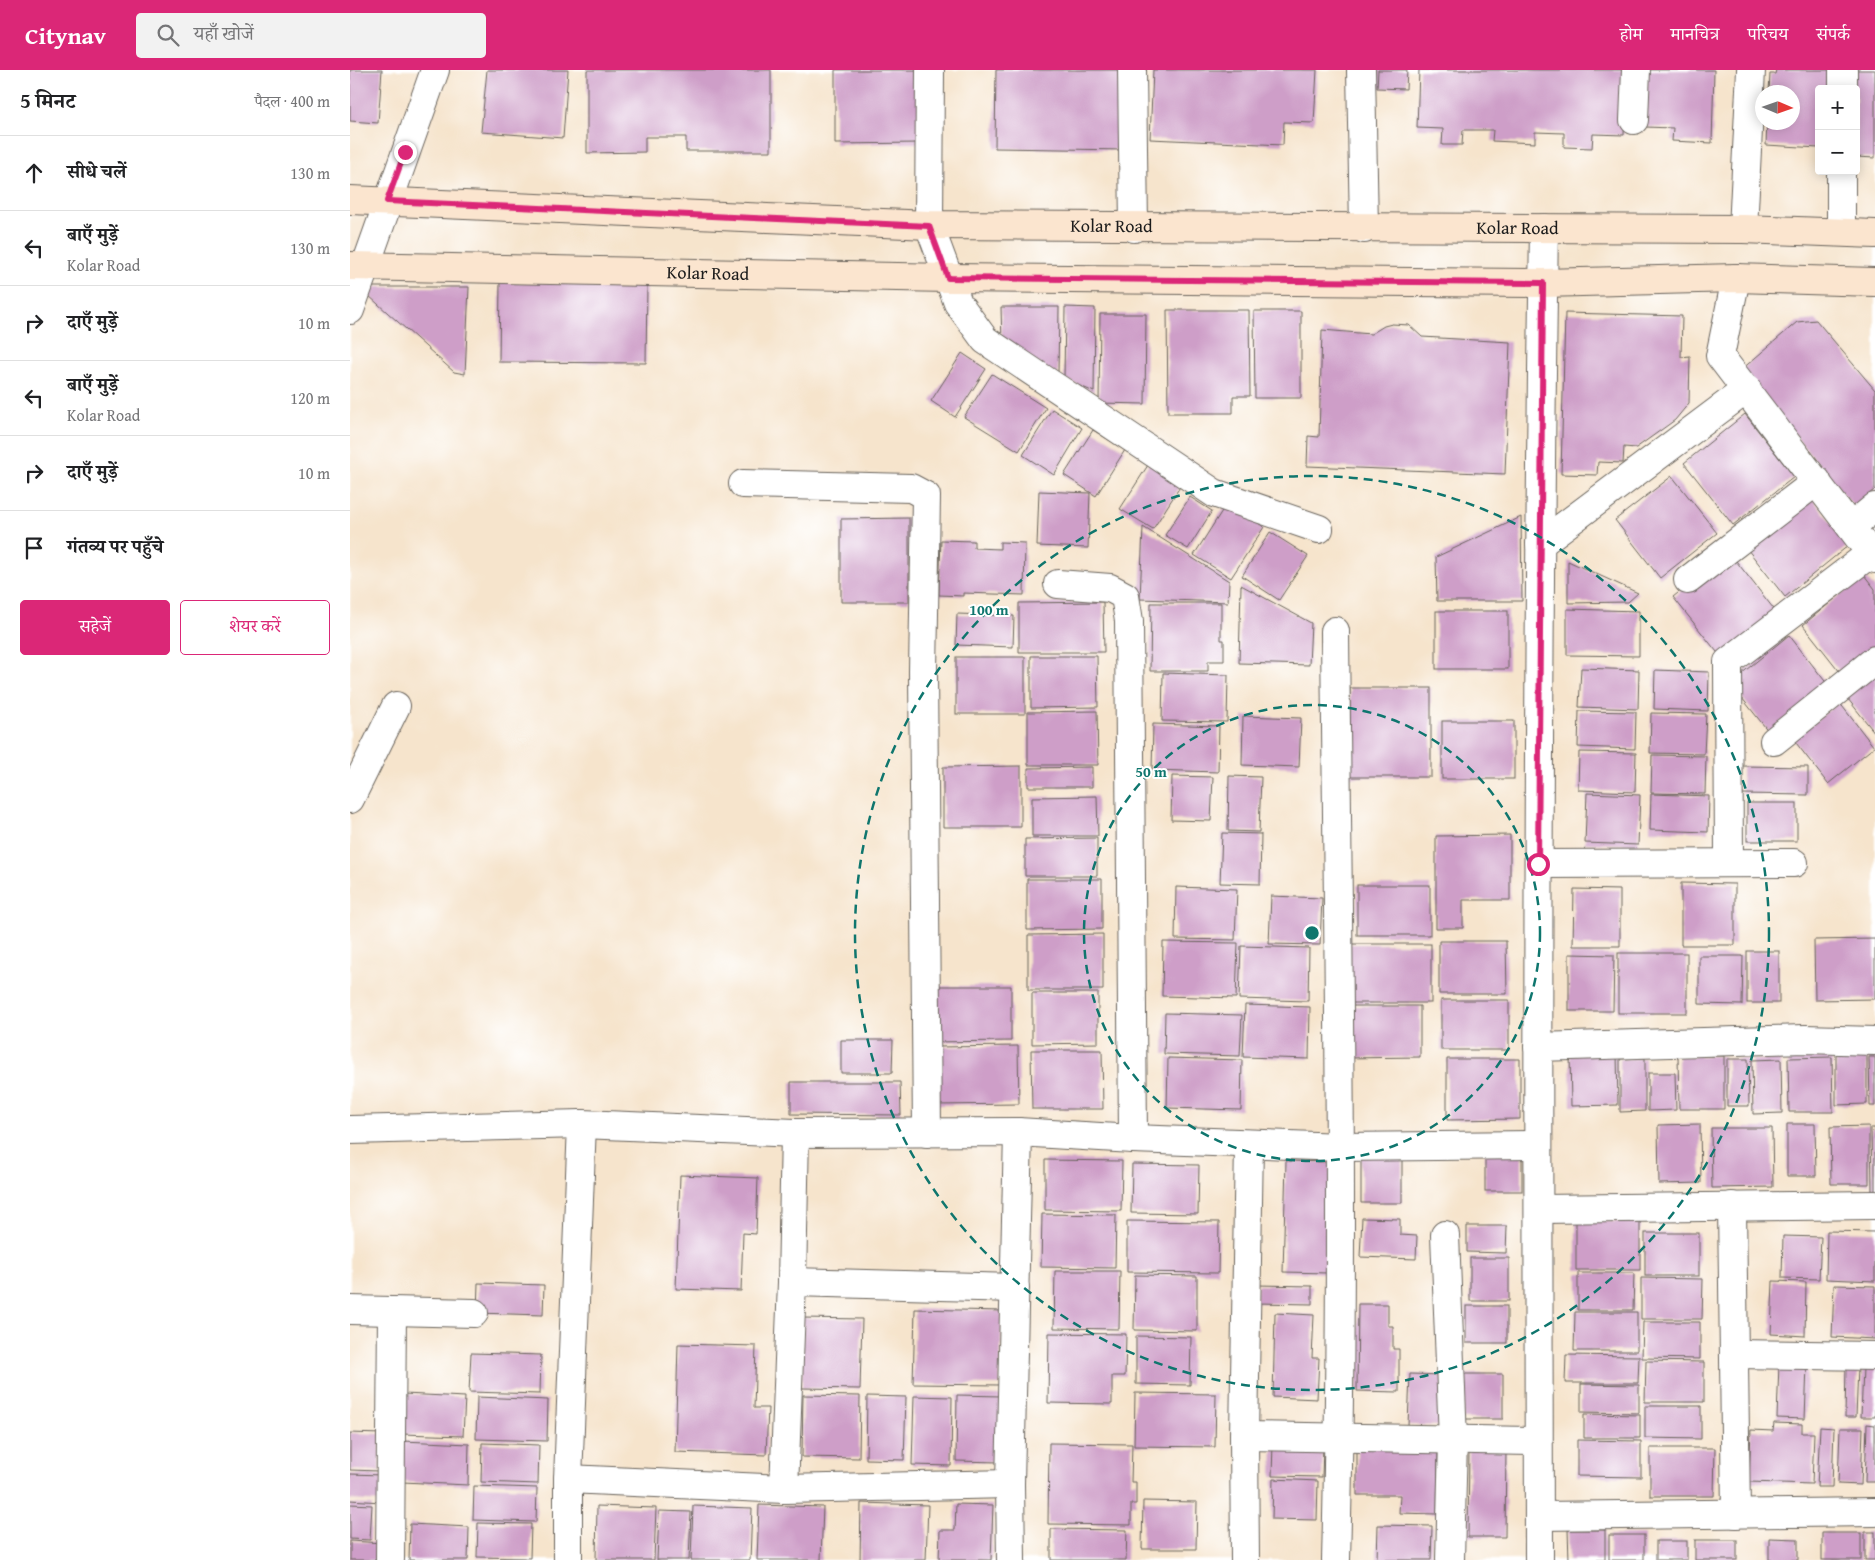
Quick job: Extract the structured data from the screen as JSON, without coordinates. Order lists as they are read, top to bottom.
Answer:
{
  "streets": {
    "main road": ["Kolar Road"]
  },
  "north": "right",
  "page": {
    "header": "Citynav",
    "search": "यहाँ खोजें",
    "nav": [
      "होम",
      "मानचित्र",
      "परिचय",
      "संपर्क"
    ],
    "heading": ["5 मिनट", "पैदल · 400 m"],
    "map_buttons": ["+", "−"],
    "list": [
      ["सीधे चलें", "130 m"],
      ["बाएँ मुड़ें", "Kolar Road", "130 m"],
      ["दाएँ मुड़ें", "10 m"],
      ["बाएँ मुड़ें", "Kolar Road", "120 m"],
      ["दाएँ मुड़ें", "10 m"],
      "गंतव्य पर पहुँचे"
    ],
    "buttons": ["सहेजें", "शेयर करें"]
  },
  "rings": ["100 m", "50 m"]
}
